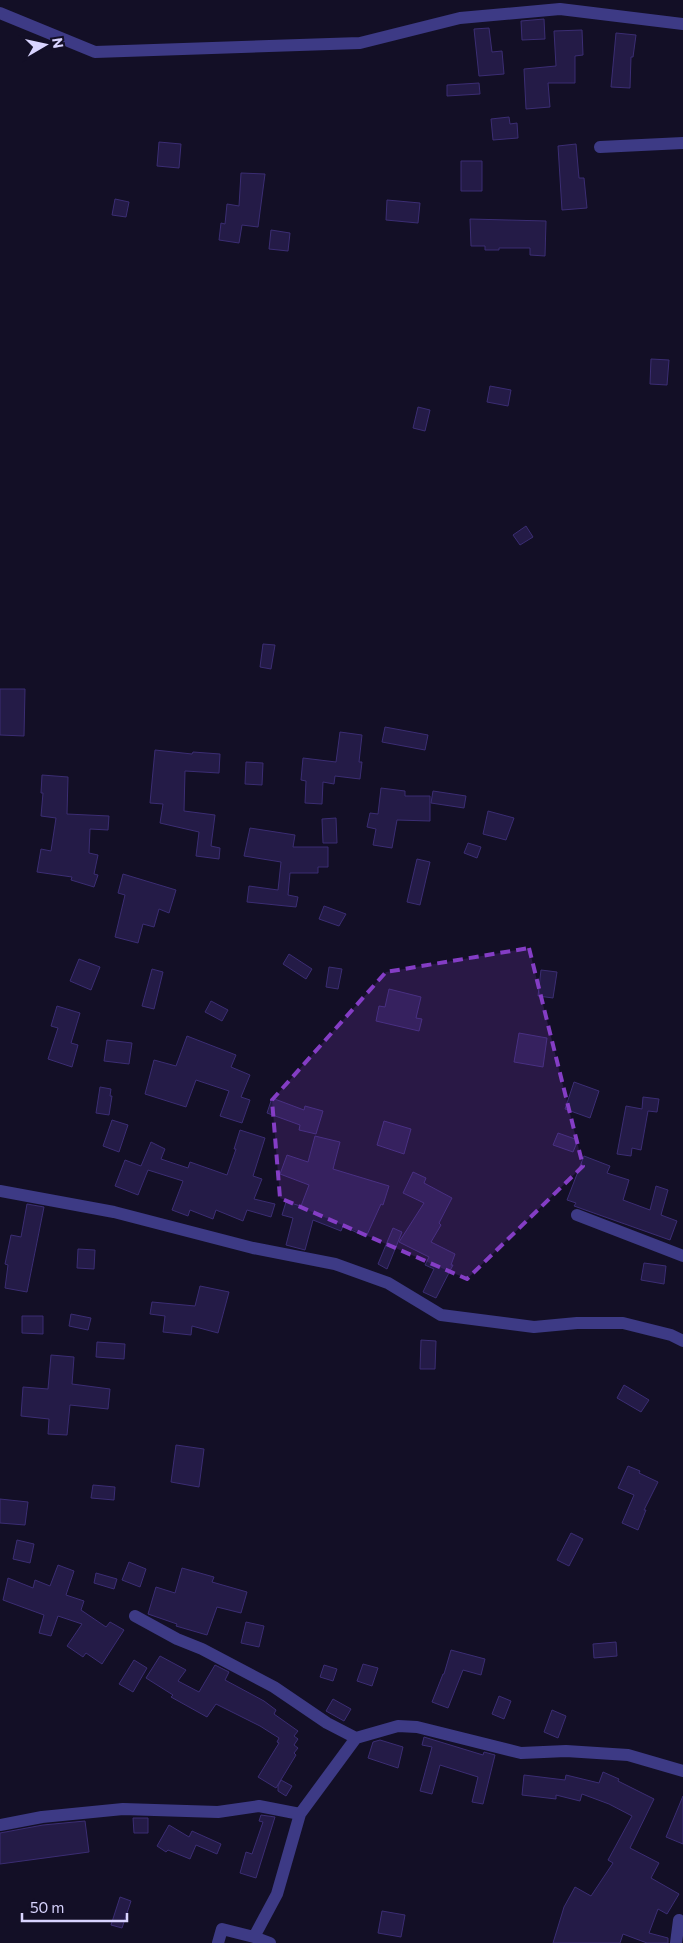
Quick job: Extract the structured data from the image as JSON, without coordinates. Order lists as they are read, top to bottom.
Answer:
{
  "scale_bar": "50 m",
  "north": "right"
}
